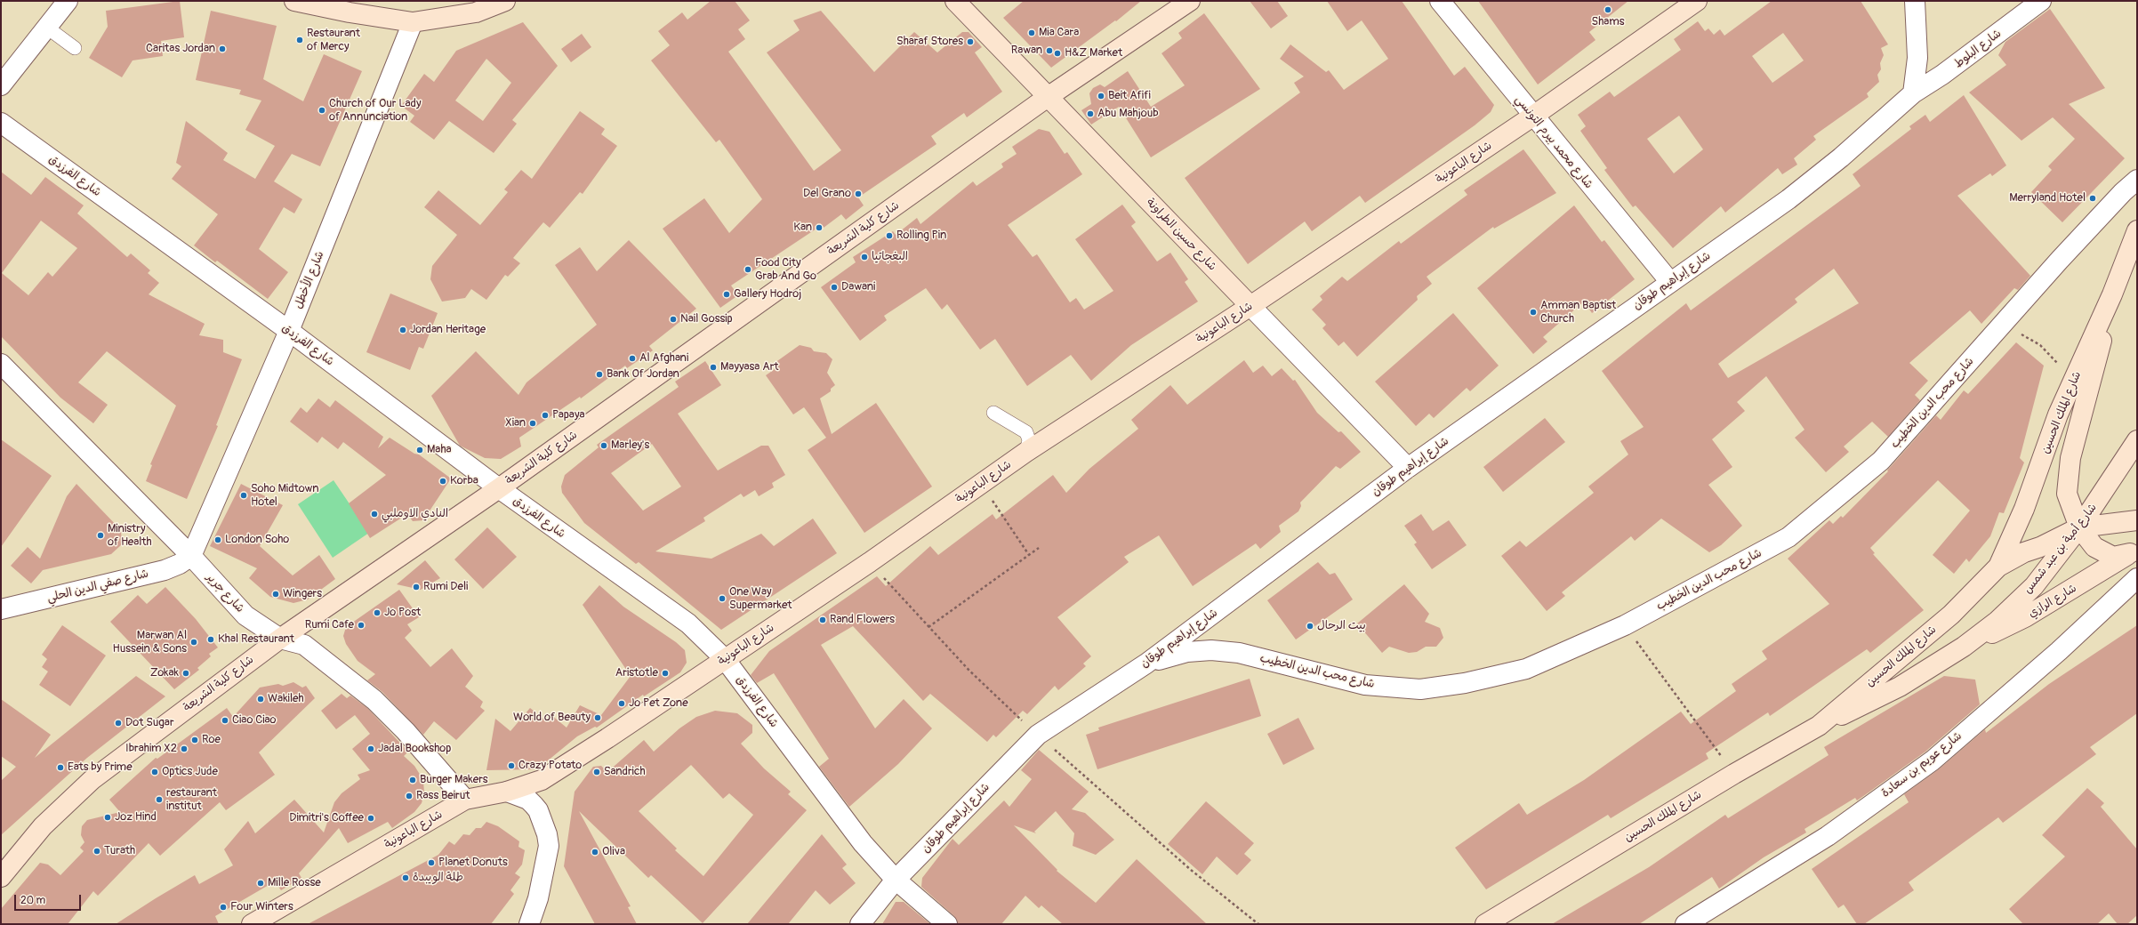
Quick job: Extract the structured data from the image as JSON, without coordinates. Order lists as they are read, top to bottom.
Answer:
{
  "streets": {
    "street": [
      "شارع البلوط",
      "شارع محمد بيرم التونسي",
      "شارع الباعونية",
      "شارع الفرزدق",
      "شارع كلية الشريعة",
      "شارع حسين الطراونة",
      "شارع الأخطل",
      "شارع إبراهيم طوقان",
      "شارع محب الدين الخطيب",
      "شارع الملك الحسين",
      "شارع أمية بن عبد شمس",
      "شارع صفي الدين الحلي",
      "شارع جرير",
      "شارع الرازي",
      "شارع عويم بن سعادة"
    ]
  },
  "crossings": [
    ["شارع البلوط", "شارع إبراهيم طوقان"],
    ["شارع محمد بيرم التونسي", "شارع الباعونية"],
    ["شارع محمد بيرم التونسي", "شارع إبراهيم طوقان"],
    ["شارع الباعونية", "شارع الفرزدق"],
    ["شارع الباعونية", "شارع حسين الطراونة"],
    ["شارع الباعونية", "شارع جرير"],
    ["شارع الفرزدق", "شارع كلية الشريعة"],
    ["شارع الفرزدق", "شارع الأخطل"],
    ["شارع الفرزدق", "شارع إبراهيم طوقان"],
    ["شارع كلية الشريعة", "شارع حسين الطراونة"],
    ["شارع كلية الشريعة", "شارع جرير"],
    ["شارع حسين الطراونة", "شارع إبراهيم طوقان"],
    ["شارع الأخطل", "شارع صفي الدين الحلي"],
    ["شارع الأخطل", "شارع جرير"],
    ["شارع إبراهيم طوقان", "شارع محب الدين الخطيب"],
    ["شارع الملك الحسين", "شارع أمية بن عبد شمس"],
    ["شارع أمية بن عبد شمس", "شارع الرازي"],
    ["شارع صفي الدين الحلي", "شارع جرير"]
  ],
  "places": [
    "Shams",
    "Mia Cara",
    "Restaurant of Mercy",
    "Sharaf Stores",
    "Caritas Jordan",
    "Rawan",
    "H&Z Market",
    "Beit Afifi",
    "Church of Our Lady of Annunciation",
    "Abu Mahjoub",
    "Del Grano",
    "Merryland Hotel",
    "Kan",
    "Rolling Pin",
    "البغجاتيا",
    "Food City Grab And Go",
    "Dawani",
    "Gallery Hodroj",
    "Amman Baptist Church",
    "Nail Gossip",
    "Jordan Heritage",
    "Al Afghani",
    "Mayyasa Art",
    "Bank Of Jordan",
    "Papaya",
    "Xian",
    "Marley's",
    "Maha",
    "Korba",
    "Soho Midtown Hotel",
    "النادي الاوملبي",
    "Ministry of Health",
    "London Soho",
    "Rumi Deli",
    "Wingers",
    "One Way Supermarket",
    "Jo Post",
    "Rand Flowers",
    "Rumi Cafe",
    "بيت الرحال",
    "Khal Restaurant",
    "Marwan Al Hussein & Sons",
    "Zokak",
    "Aristotle",
    "Wakileh",
    "Jo Pet Zone",
    "World of Beauty",
    "Ciao Ciao",
    "Dot Sugar",
    "Roe",
    "Ibrahim X2",
    "Jadal Bookshop",
    "Crazy Potato",
    "Eats by Prime",
    "Optics Jude",
    "Sandrich",
    "Burger Makers",
    "Rass Beirut",
    "restaurant institut",
    "Joz Hind",
    "Dimitri's Coffee",
    "Turath",
    "Oliva",
    "Planet Donuts",
    "طلة الويبدة",
    "Mille Rosse",
    "Four Winters"
  ],
  "scale_bar": "20 m"
}
